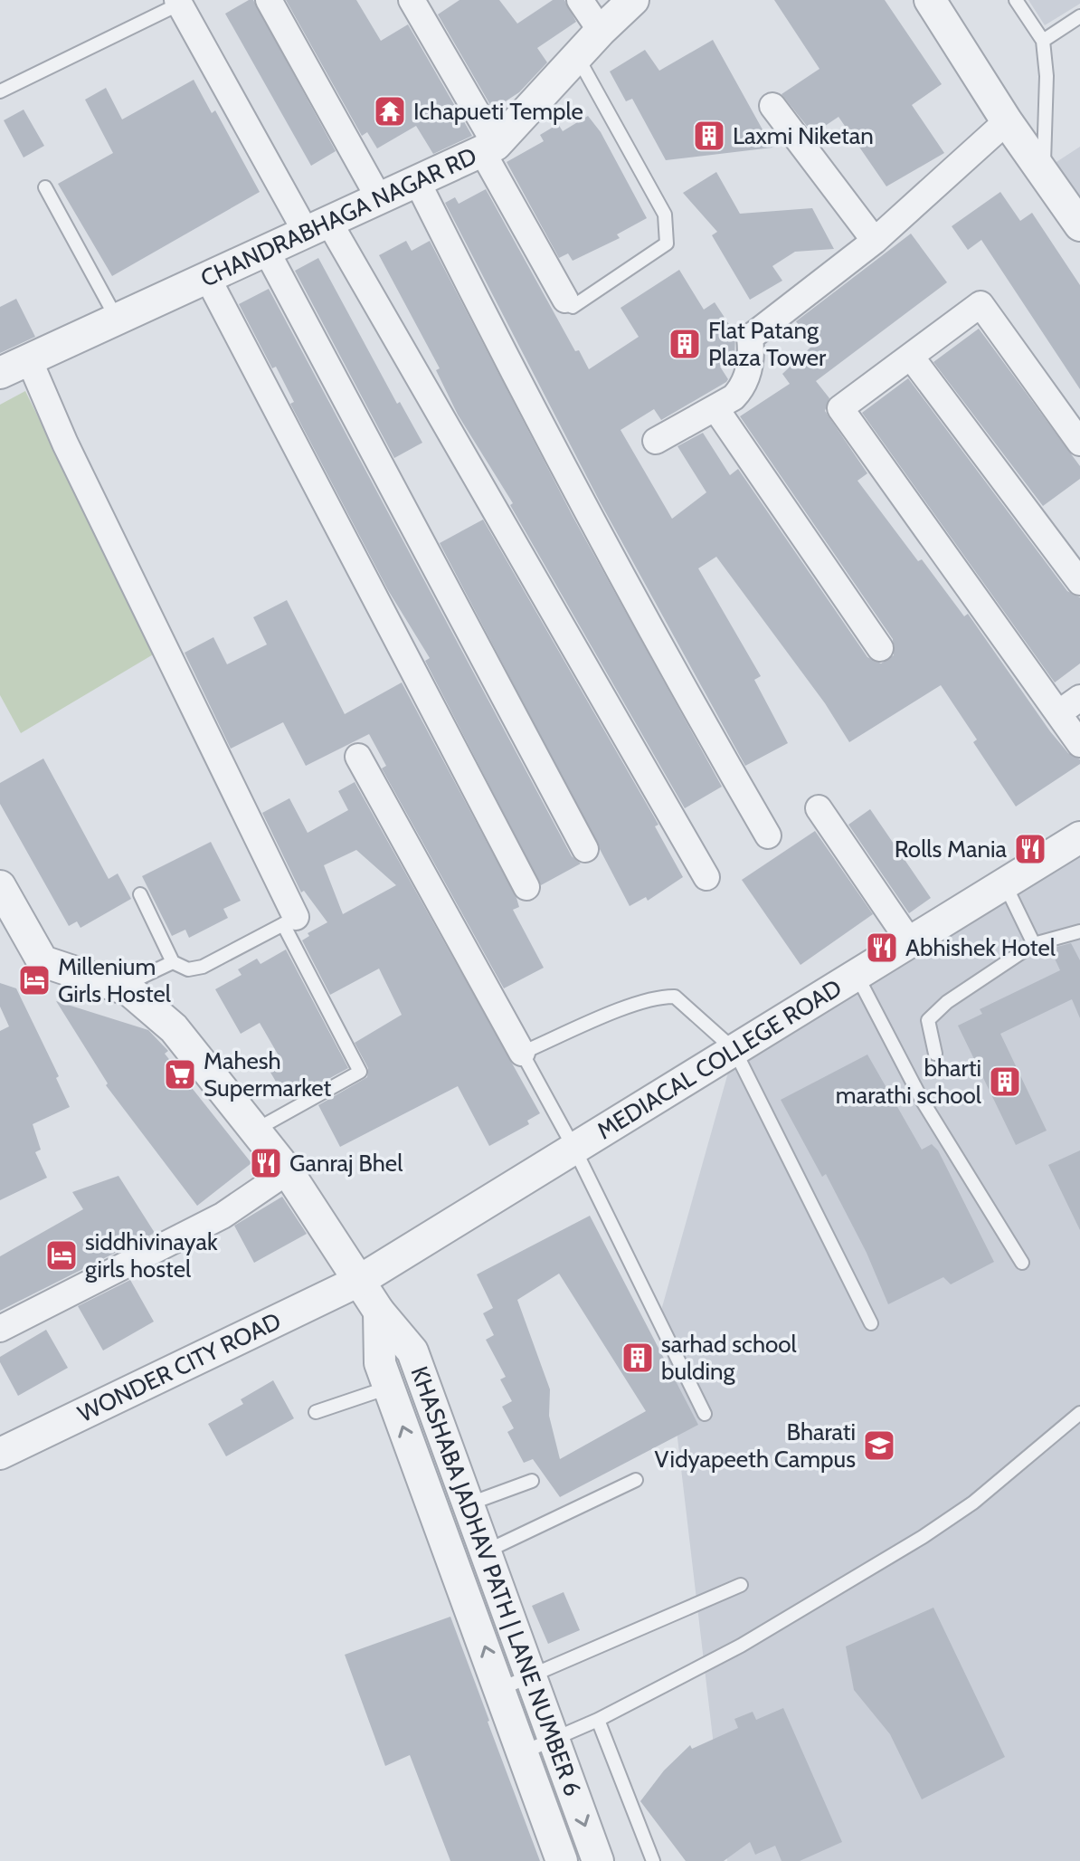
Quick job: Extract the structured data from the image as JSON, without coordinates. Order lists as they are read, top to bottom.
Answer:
{
  "streets": {
    "street": [
      "CHANDRABHAGA NAGAR RD",
      "MEDIACAL COLLEGE ROAD",
      "WONDER CITY ROAD",
      "KHASHABA JADHAV PATH | LANE NUMBER 6"
    ]
  },
  "crossings": [
    ["MEDIACAL COLLEGE ROAD", "WONDER CITY ROAD"],
    ["MEDIACAL COLLEGE ROAD", "KHASHABA JADHAV PATH | LANE NUMBER 6"],
    ["WONDER CITY ROAD", "KHASHABA JADHAV PATH | LANE NUMBER 6"]
  ],
  "places": {
    "temple": ["Ichapueti Temple"],
    "building": [
      "Laxmi Niketan",
      "Flat Patang Plaza Tower",
      "bharti marathi school",
      "sarhad school bulding"
    ],
    "restaurant": ["Rolls Mania", "Abhishek Hotel", "Ganraj Bhel"],
    "hotel": ["Millenium Girls Hostel", "siddhivinayak girls hostel"],
    "supermarket": ["Mahesh Supermarket"],
    "school or university": ["Bharati Vidyapeeth Campus"]
  }
}
